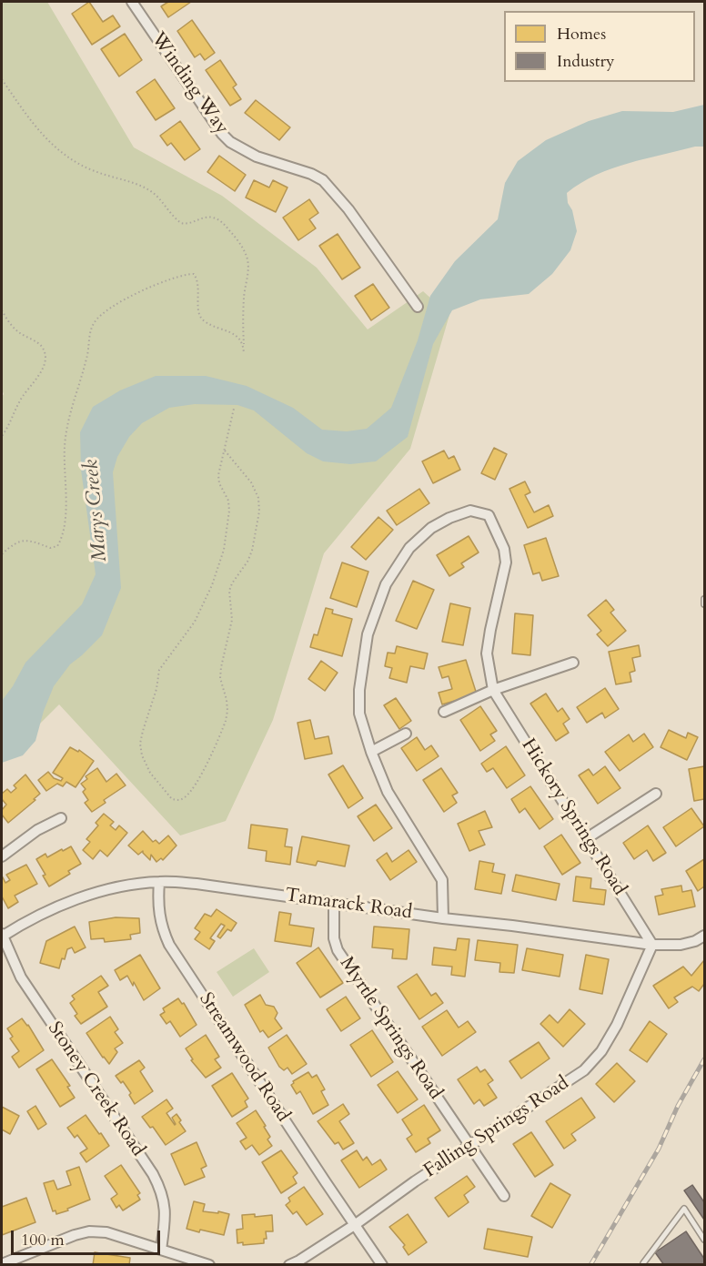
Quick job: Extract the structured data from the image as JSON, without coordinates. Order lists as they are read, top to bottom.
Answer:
{
  "streets": {
    "street": [
      "Winding Way",
      "Hickory Springs Road",
      "Tamarack Road",
      "Myrtle Springs Road",
      "Streamwood Road",
      "Stoney Creek Road",
      "Falling Springs Road"
    ]
  },
  "crossings": [
    ["Hickory Springs Road", "Tamarack Road"],
    ["Hickory Springs Road", "Falling Springs Road"],
    ["Tamarack Road", "Myrtle Springs Road"],
    ["Tamarack Road", "Streamwood Road"],
    ["Tamarack Road", "Stoney Creek Road"],
    ["Tamarack Road", "Falling Springs Road"],
    ["Myrtle Springs Road", "Falling Springs Road"],
    ["Streamwood Road", "Falling Springs Road"]
  ],
  "water": ["Marys Creek"],
  "legend": ["Homes", "Industry"],
  "scale_bar": "100 m"
}
